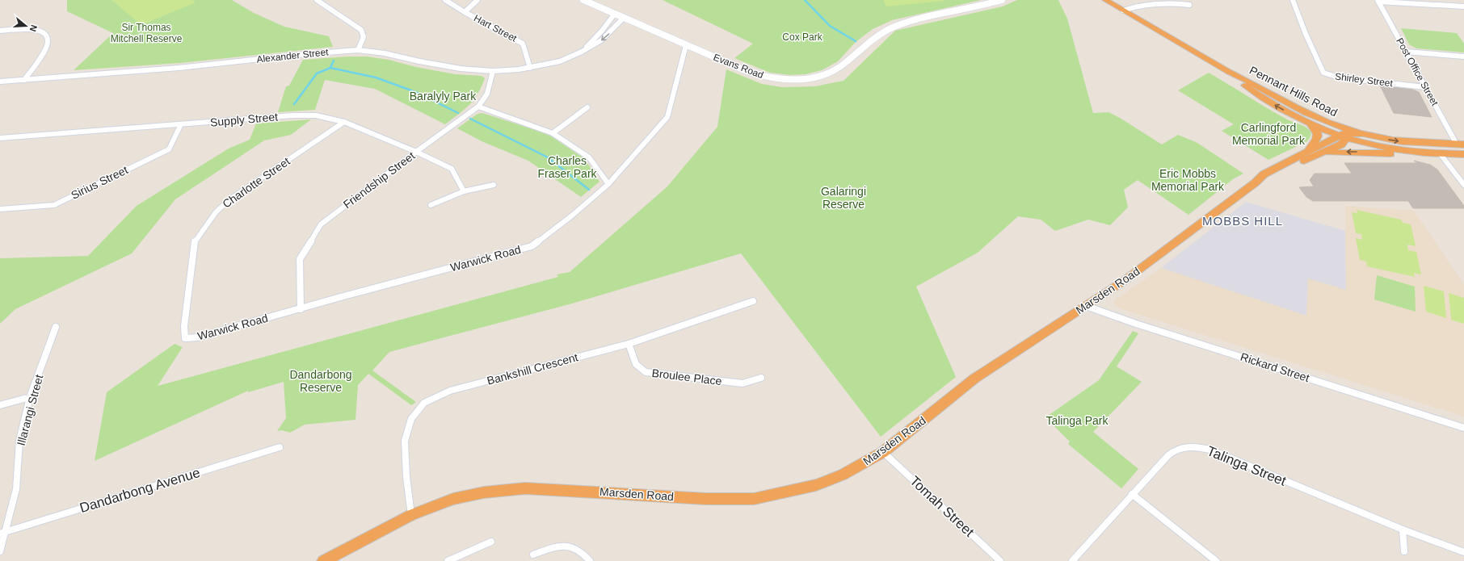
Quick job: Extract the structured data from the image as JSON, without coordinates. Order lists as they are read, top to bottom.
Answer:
{
  "streets": {
    "highway": ["Pennant Hills Road", "Marsden Road"],
    "street": [
      "Hart Street",
      "Alexander Street",
      "Evans Road",
      "Post Office Street",
      "Shirley Street",
      "Supply Street",
      "Friendship Street",
      "Sirius Street",
      "Charlotte Street",
      "Warwick Road",
      "Rickard Street",
      "Bankshill Crescent",
      "Broulee Place",
      "Illarangi Street",
      "Talinga Street",
      "Dandarbong Avenue",
      "Tomah Street"
    ]
  },
  "crossings": [
    ["Hart Street", "Alexander Street"],
    ["Alexander Street", "Evans Road"],
    ["Alexander Street", "Friendship Street"],
    ["Evans Road", "Warwick Road"],
    ["Post Office Street", "Shirley Street"],
    ["Post Office Street", "Pennant Hills Road"],
    ["Pennant Hills Road", "Marsden Road"],
    ["Supply Street", "Friendship Street"],
    ["Supply Street", "Sirius Street"],
    ["Supply Street", "Charlotte Street"],
    ["Friendship Street", "Warwick Road"],
    ["Charlotte Street", "Warwick Road"],
    ["Marsden Road", "Rickard Street"],
    ["Marsden Road", "Bankshill Crescent"],
    ["Marsden Road", "Tomah Street"],
    ["Bankshill Crescent", "Broulee Place"],
    ["Illarangi Street", "Dandarbong Avenue"]
  ],
  "districts": ["MOBBS HILL"],
  "parks": [
    "Sir Thomas Mitchell Reserve",
    "Cox Park",
    "Baralyly Park",
    "Carlingford Memorial Park",
    "Charles Fraser Park",
    "Eric Mobbs Memorial Park",
    "Galaringi Reserve",
    "Dandarbong Reserve",
    "Talinga Park"
  ],
  "north": "right"
}
